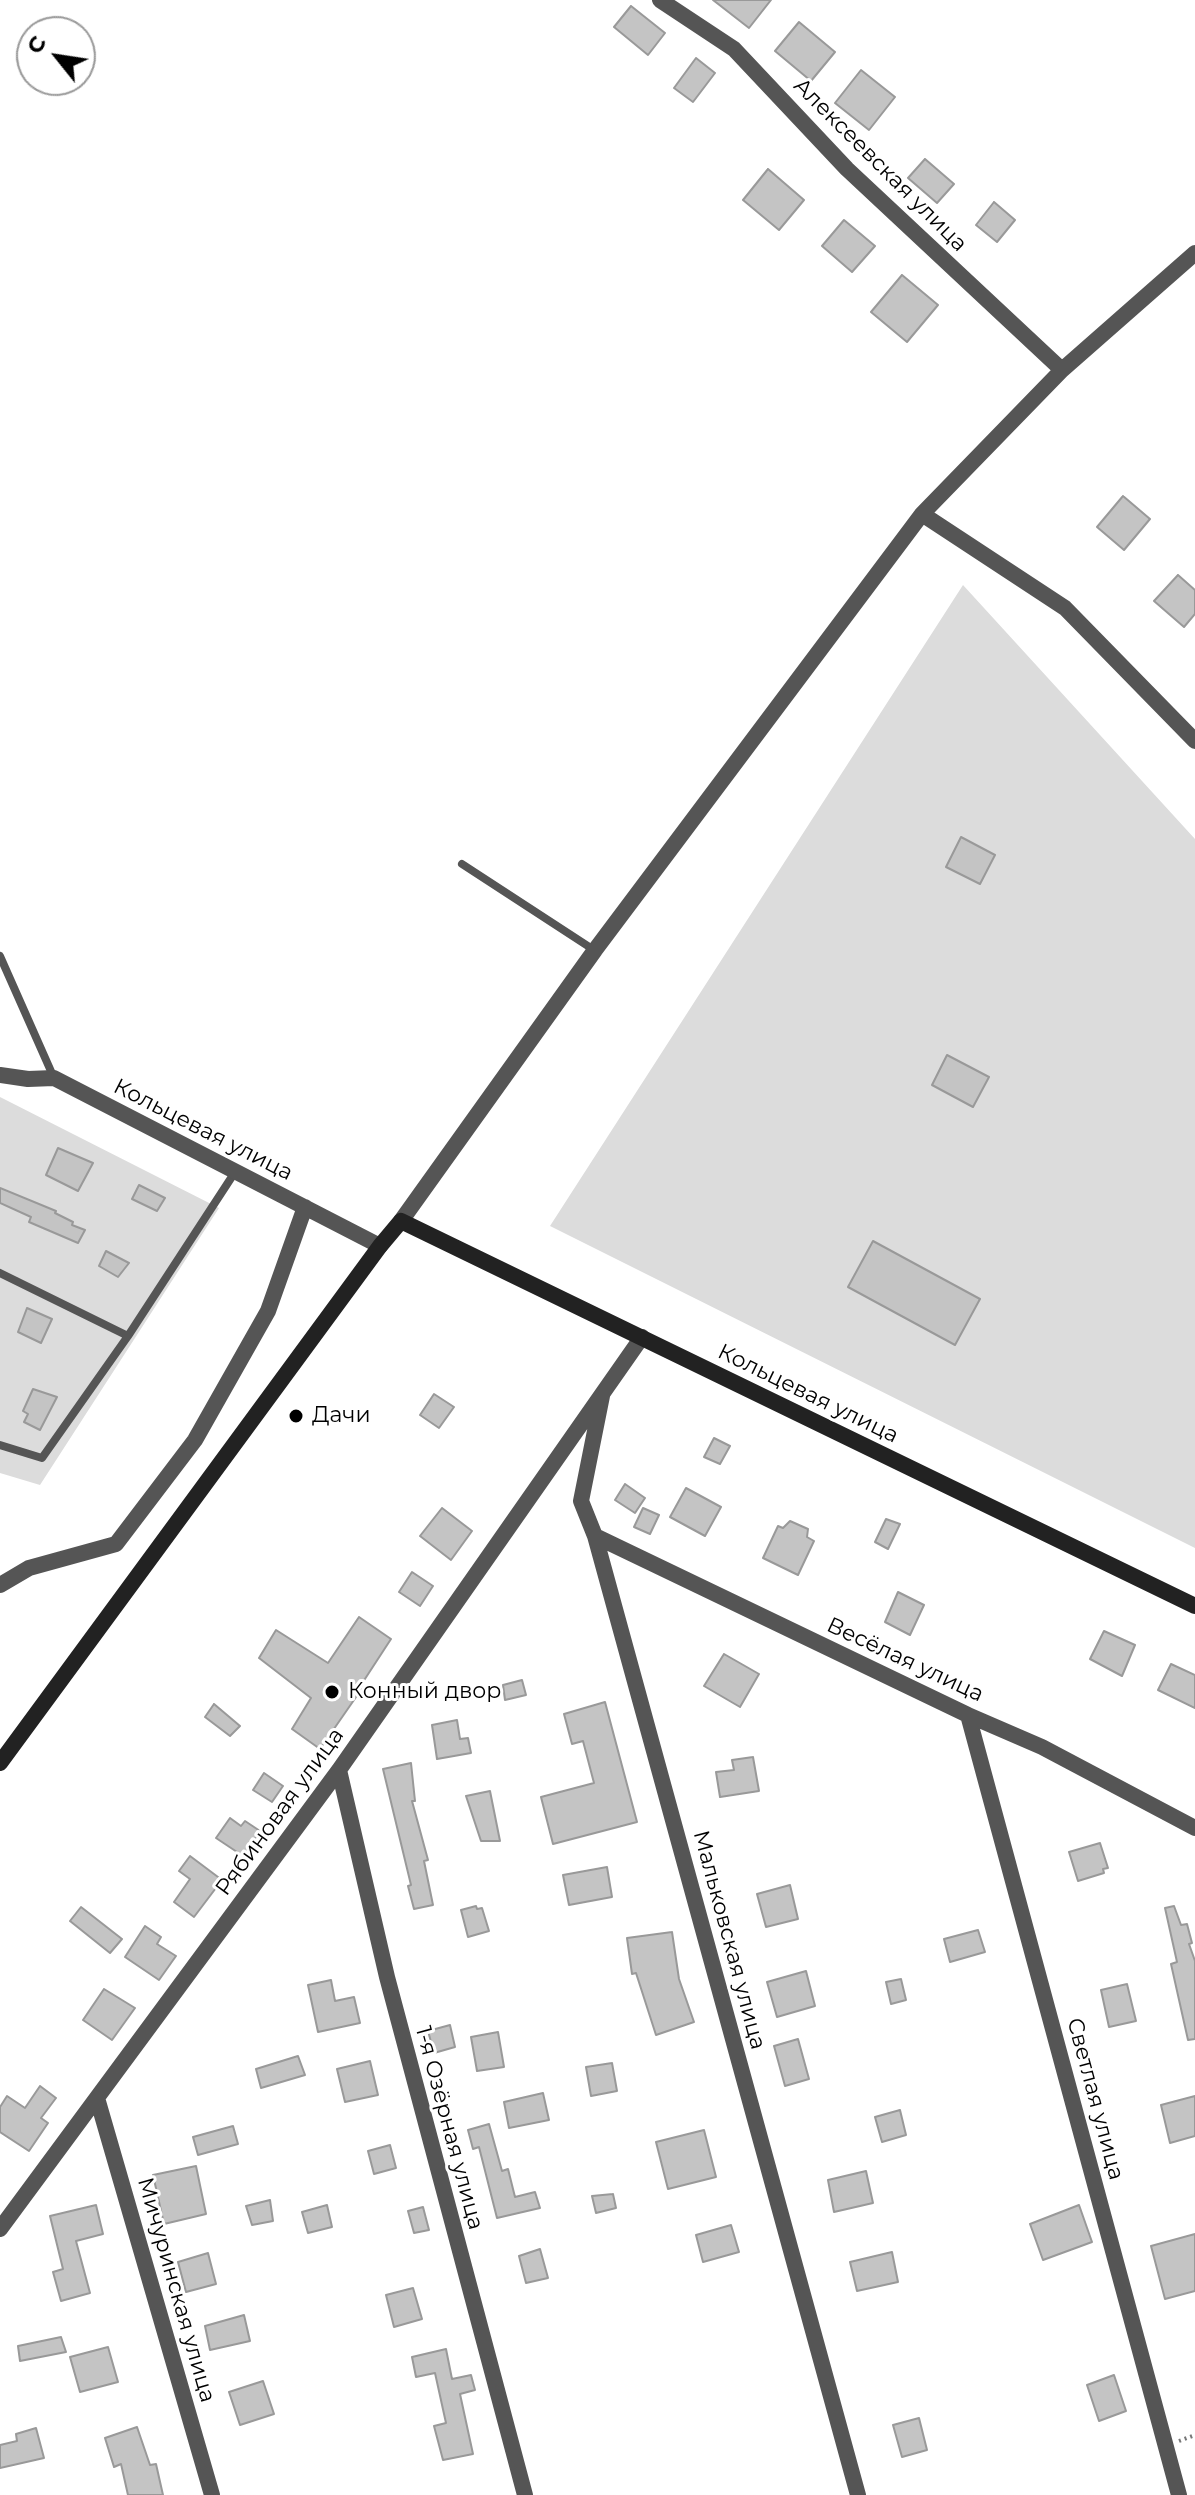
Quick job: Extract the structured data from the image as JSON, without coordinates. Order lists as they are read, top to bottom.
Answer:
{
  "streets": {
    "street": [
      "Алексеевская улица",
      "Кольцевая улица",
      "Весёлая улица",
      "Рябиновая улица",
      "Мальковская улица",
      "Светлая улица",
      "1-я Озёрная улица",
      "Мичуринская улица"
    ]
  },
  "crossings": [
    ["Кольцевая улица", "Рябиновая улица"],
    ["Весёлая улица", "Мальковская улица"],
    ["Весёлая улица", "Светлая улица"],
    ["Рябиновая улица", "Мальковская улица"],
    ["Рябиновая улица", "1-я Озёрная улица"],
    ["Рябиновая улица", "Мичуринская улица"]
  ],
  "places": ["Дачи", "Конный двор"],
  "north": "top left"
}
